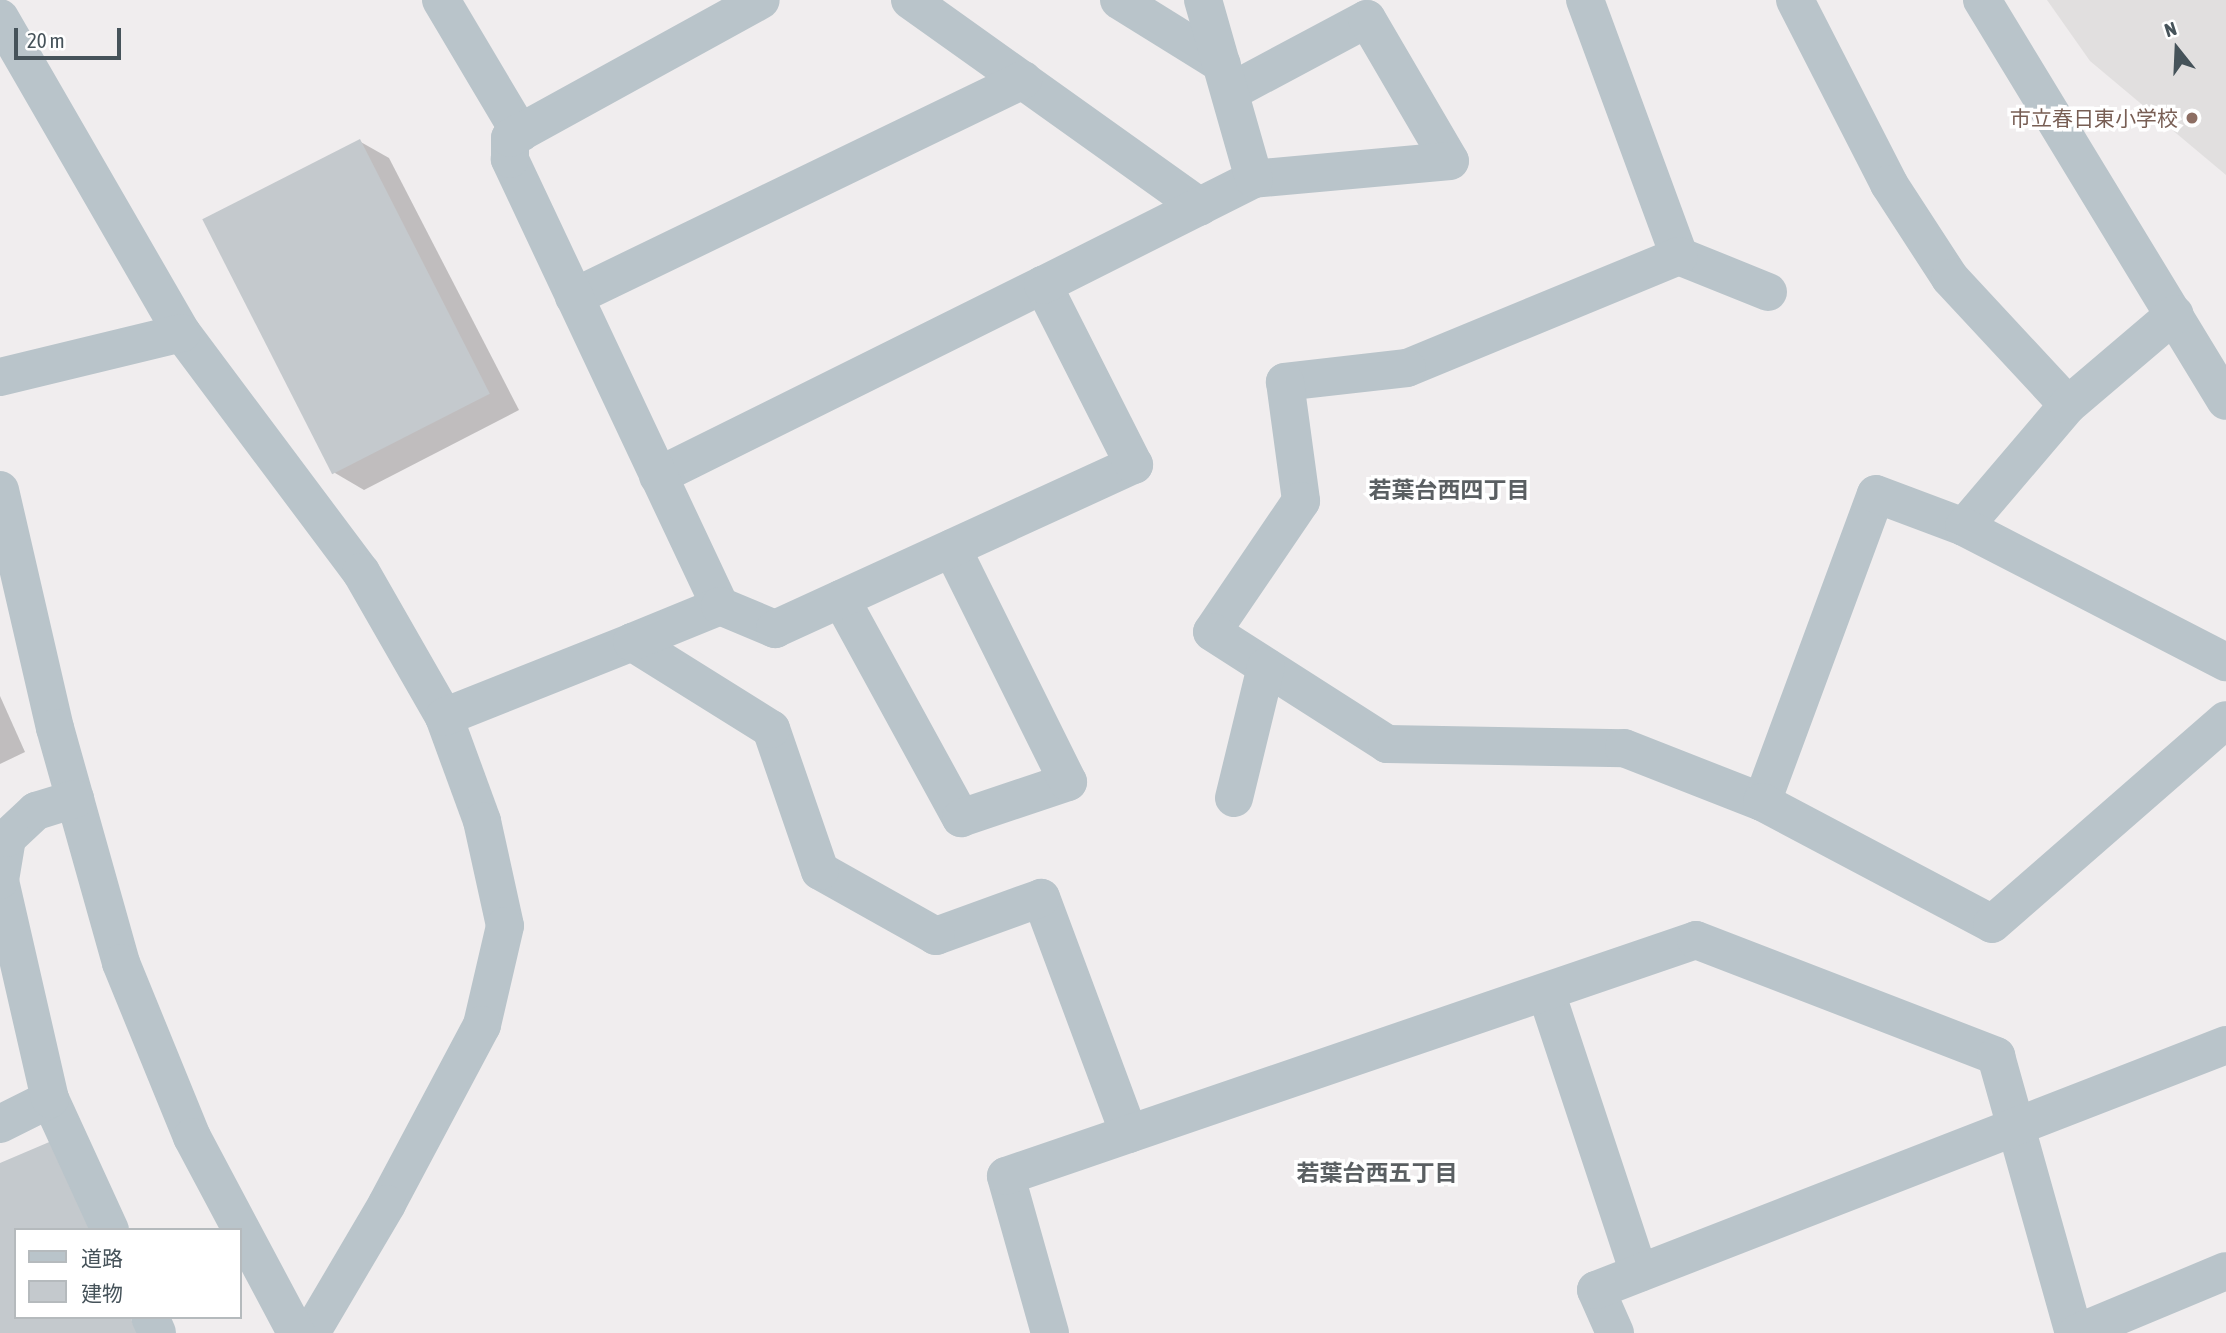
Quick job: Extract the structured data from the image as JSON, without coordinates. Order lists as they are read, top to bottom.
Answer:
{
  "districts": ["若葉台西四丁目", "若葉台西五丁目"],
  "places": ["市立春日東小学校"],
  "legend": ["道路", "建物"],
  "scale_bar": "20 m",
  "north": "top"
}
